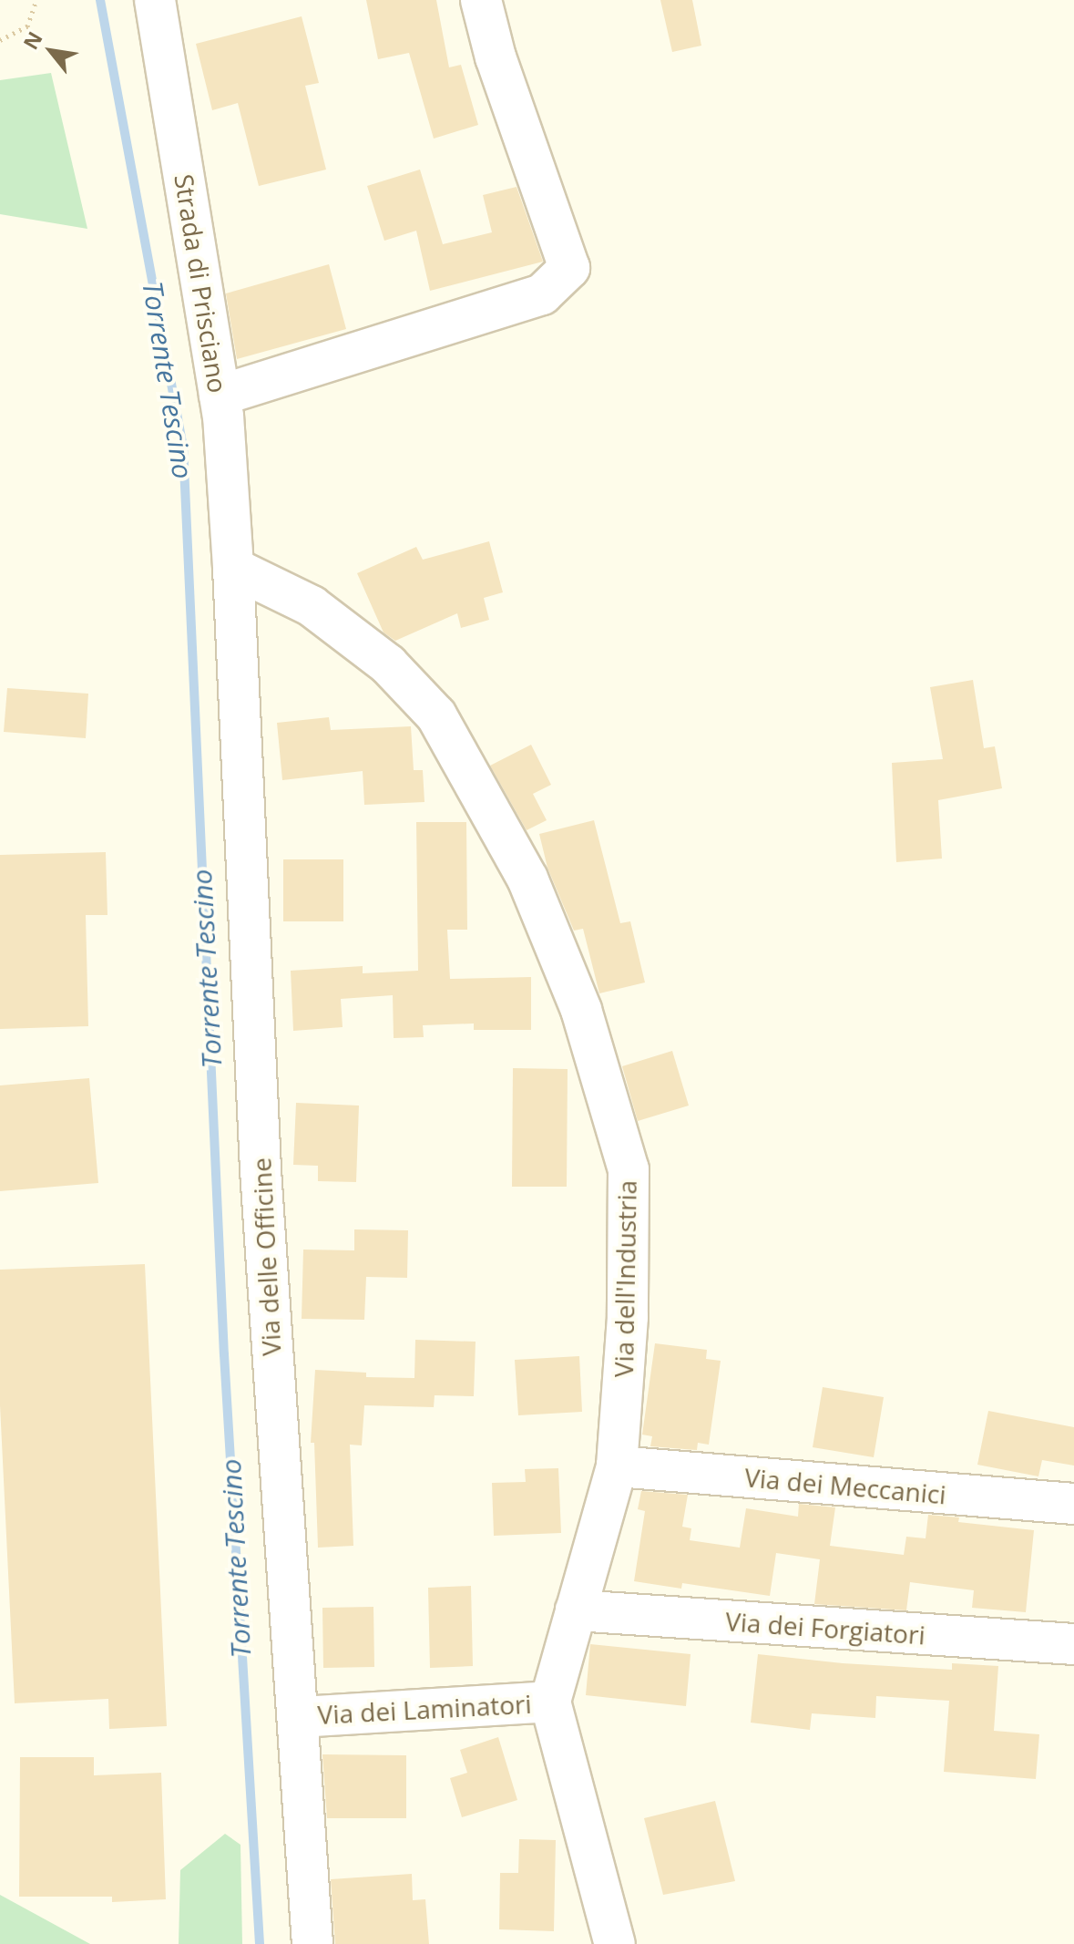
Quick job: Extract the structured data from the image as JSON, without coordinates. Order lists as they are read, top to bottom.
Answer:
{
  "streets": {
    "street": [
      "Strada di Prisciano",
      "Via delle Officine",
      "Via dell'Industria",
      "Via dei Meccanici",
      "Via dei Forgiatori",
      "Via dei Laminatori"
    ]
  },
  "crossings": [
    ["Strada di Prisciano", "Via delle Officine"],
    ["Strada di Prisciano", "Via dell'Industria"],
    ["Via delle Officine", "Via dell'Industria"],
    ["Via delle Officine", "Via dei Laminatori"],
    ["Via dell'Industria", "Via dei Meccanici"],
    ["Via dell'Industria", "Via dei Forgiatori"],
    ["Via dell'Industria", "Via dei Laminatori"]
  ],
  "water": ["Torrente Tescino"],
  "north": "top left"
}
